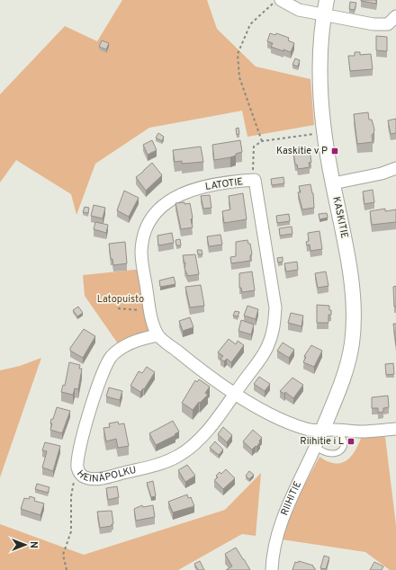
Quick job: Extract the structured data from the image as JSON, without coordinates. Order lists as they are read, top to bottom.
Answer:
{
  "streets": {
    "street": [
      "LATOTIE",
      "KASKITIE",
      "HEINÄPOLKU",
      "RIIHITIE"
    ]
  },
  "crossings": [
    ["LATOTIE", "HEINÄPOLKU"],
    ["KASKITIE", "RIIHITIE"]
  ],
  "parks": ["Latopuisto"],
  "places": {
    "transit": ["Kaskitie v P", "Riihitie i L"]
  },
  "north": "right"
}
